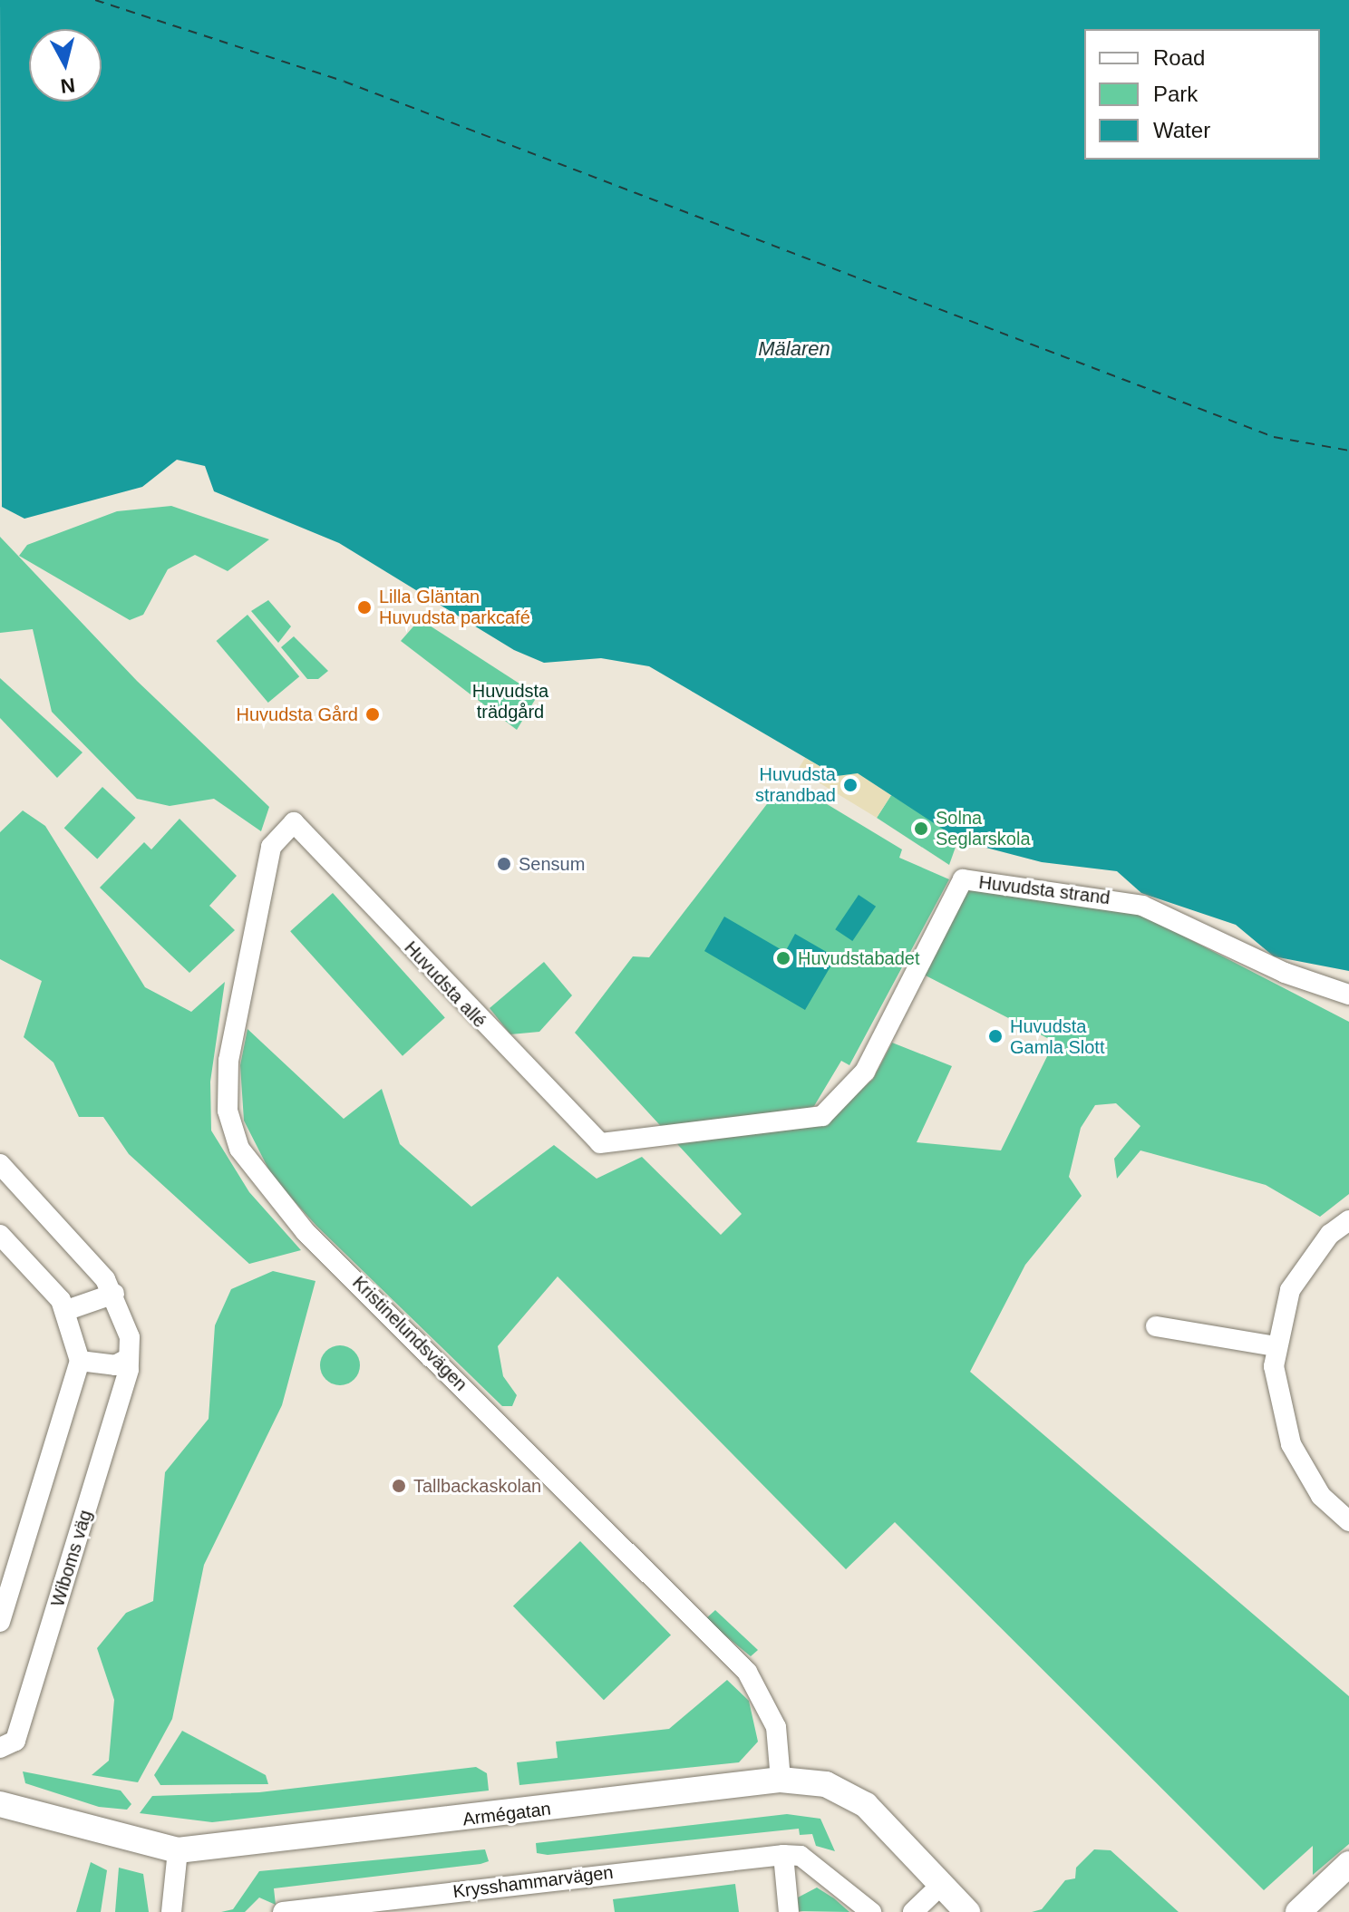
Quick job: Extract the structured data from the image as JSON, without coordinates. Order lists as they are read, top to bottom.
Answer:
{
  "streets": {
    "street": [
      "Huvudsta strand",
      "Huvudsta allé",
      "Kristinelundsvägen",
      "Wiboms väg",
      "Armégatan",
      "Krysshammarvägen"
    ]
  },
  "crossings": [
    ["Huvudsta strand", "Huvudsta allé"],
    ["Huvudsta allé", "Kristinelundsvägen"],
    ["Kristinelundsvägen", "Armégatan"]
  ],
  "water": ["Mälaren"],
  "parks": ["Huvudsta trädgård"],
  "places": [
    "Lilla Gläntan Huvudsta parkcafé",
    "Huvudsta Gård",
    "Huvudsta strandbad",
    "Solna Seglarskola",
    "Sensum",
    "Huvudstabadet",
    "Huvudsta Gamla Slott",
    "Tallbackaskolan"
  ],
  "legend": ["Road", "Park", "Water"],
  "north": "bottom"
}
